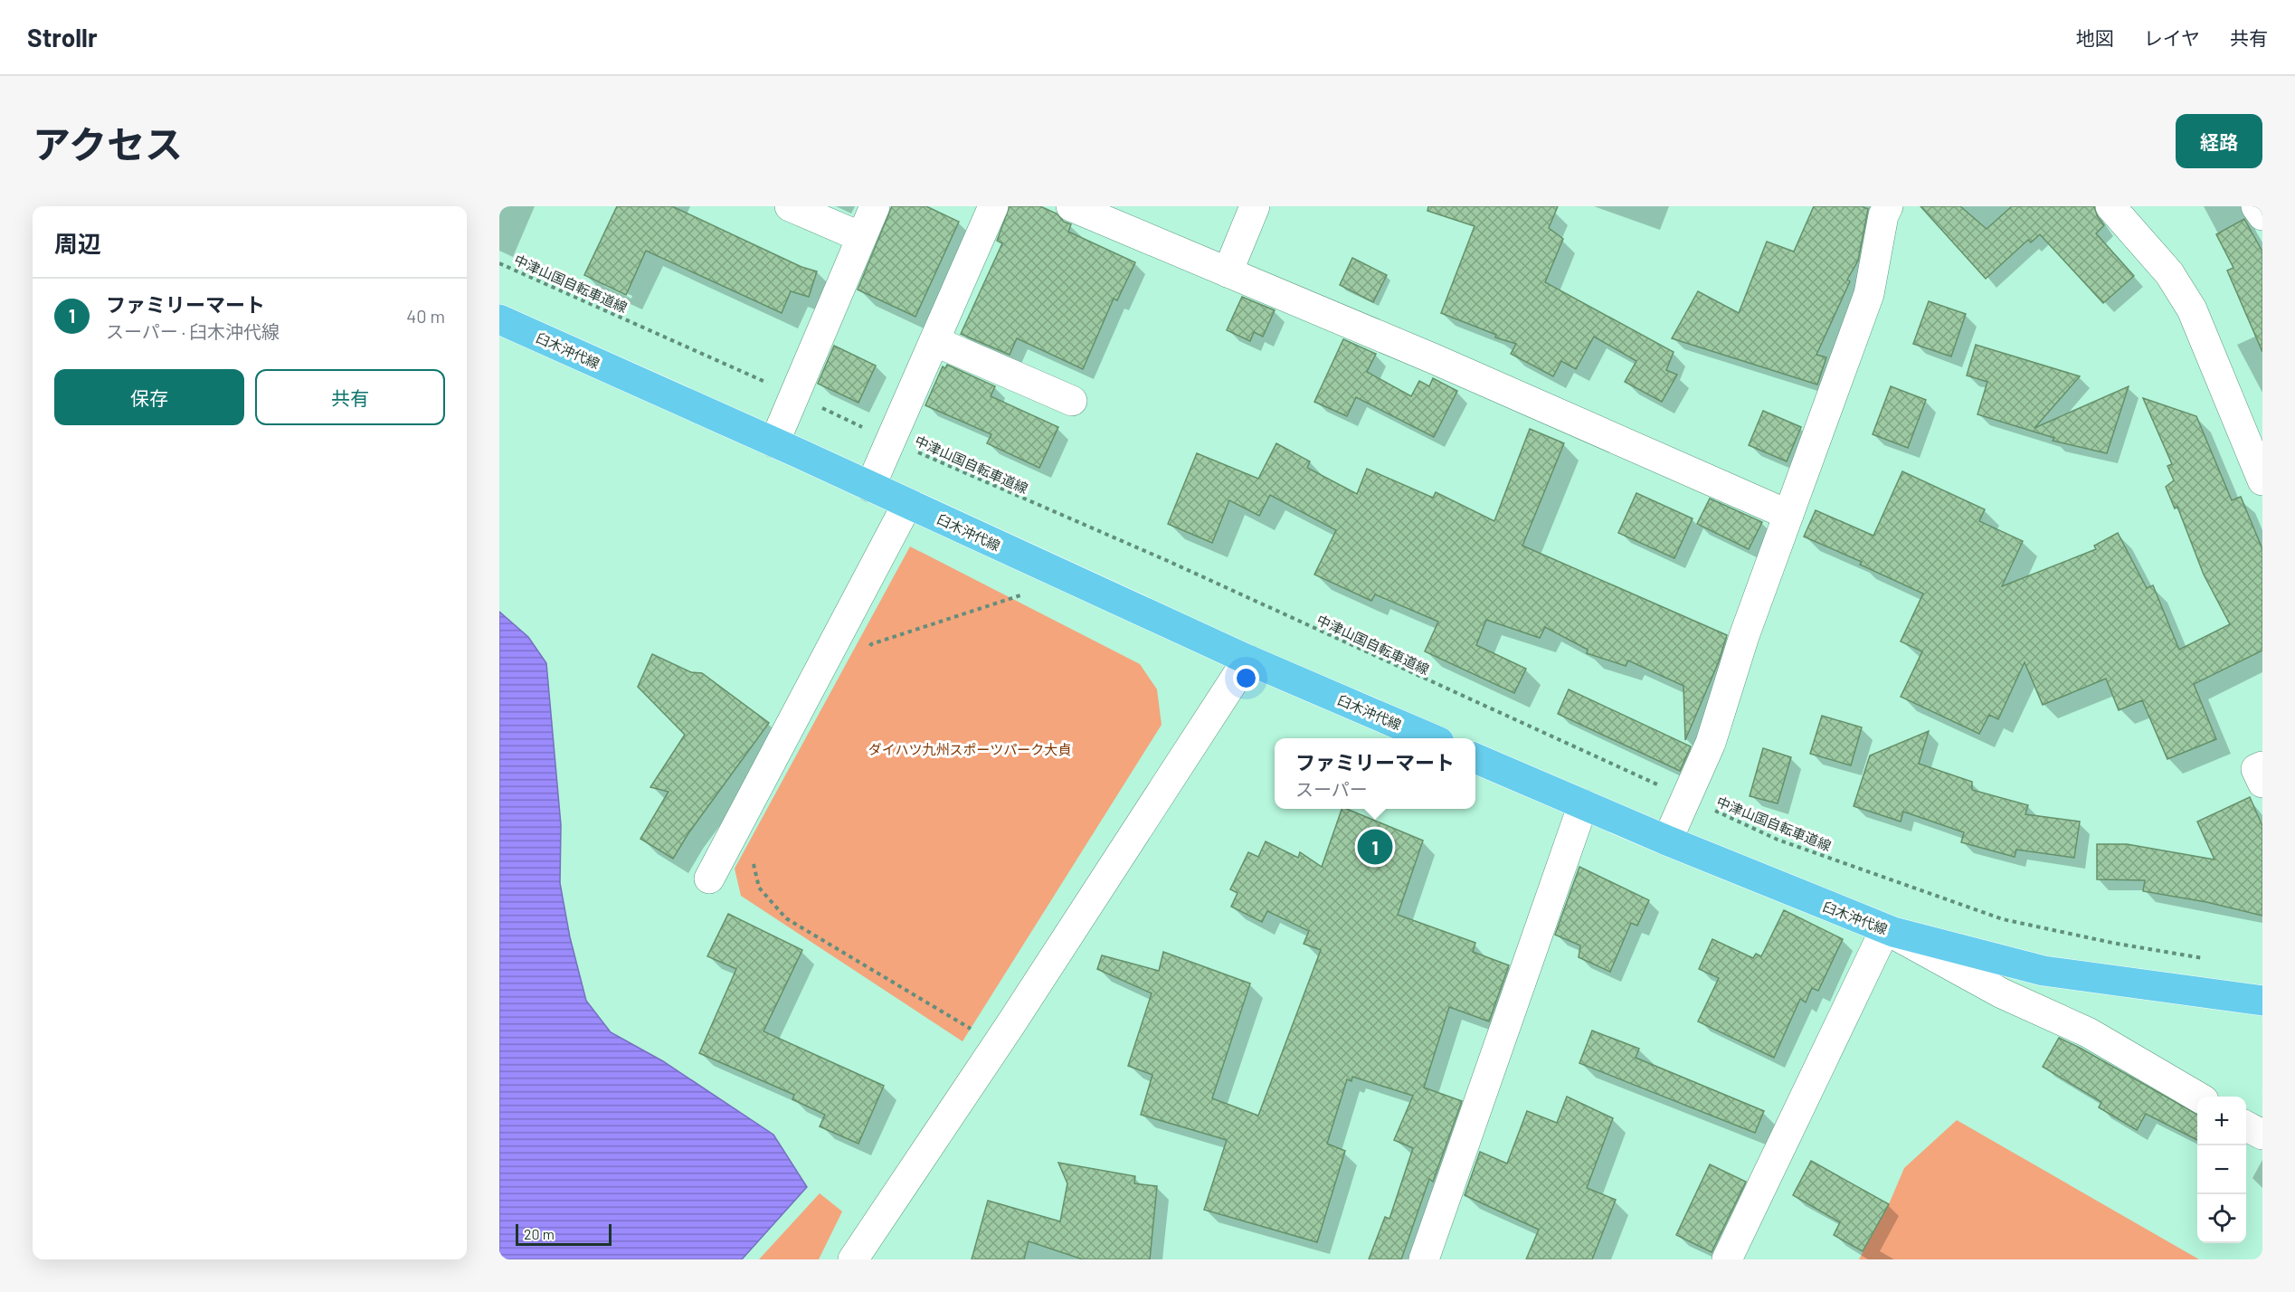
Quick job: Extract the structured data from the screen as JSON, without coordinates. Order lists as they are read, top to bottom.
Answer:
{
  "streets": {
    "main road": ["臼木沖代線"],
    "path": ["中津山国自転車道線"]
  },
  "parks": ["ダイハツ九州スポーツパーク大貞"],
  "scale_bar": "20 m",
  "page": {
    "header": "Strollr",
    "nav": ["地図", "レイヤ", "共有"],
    "title": "アクセス",
    "buttons": [
      "経路",
      ["保存", "共有"]
    ],
    "heading": "周辺",
    "list": [
      {
        "mark": "1",
        "name": "ファミリーマート",
        "note": "スーパー · 臼木沖代線",
        "value": "40 m"
      }
    ],
    "popup": ["ファミリーマート", "スーパー"],
    "pins": "1",
    "map_buttons": ["+", "−"],
    "scale": "20 m"
  }
}
